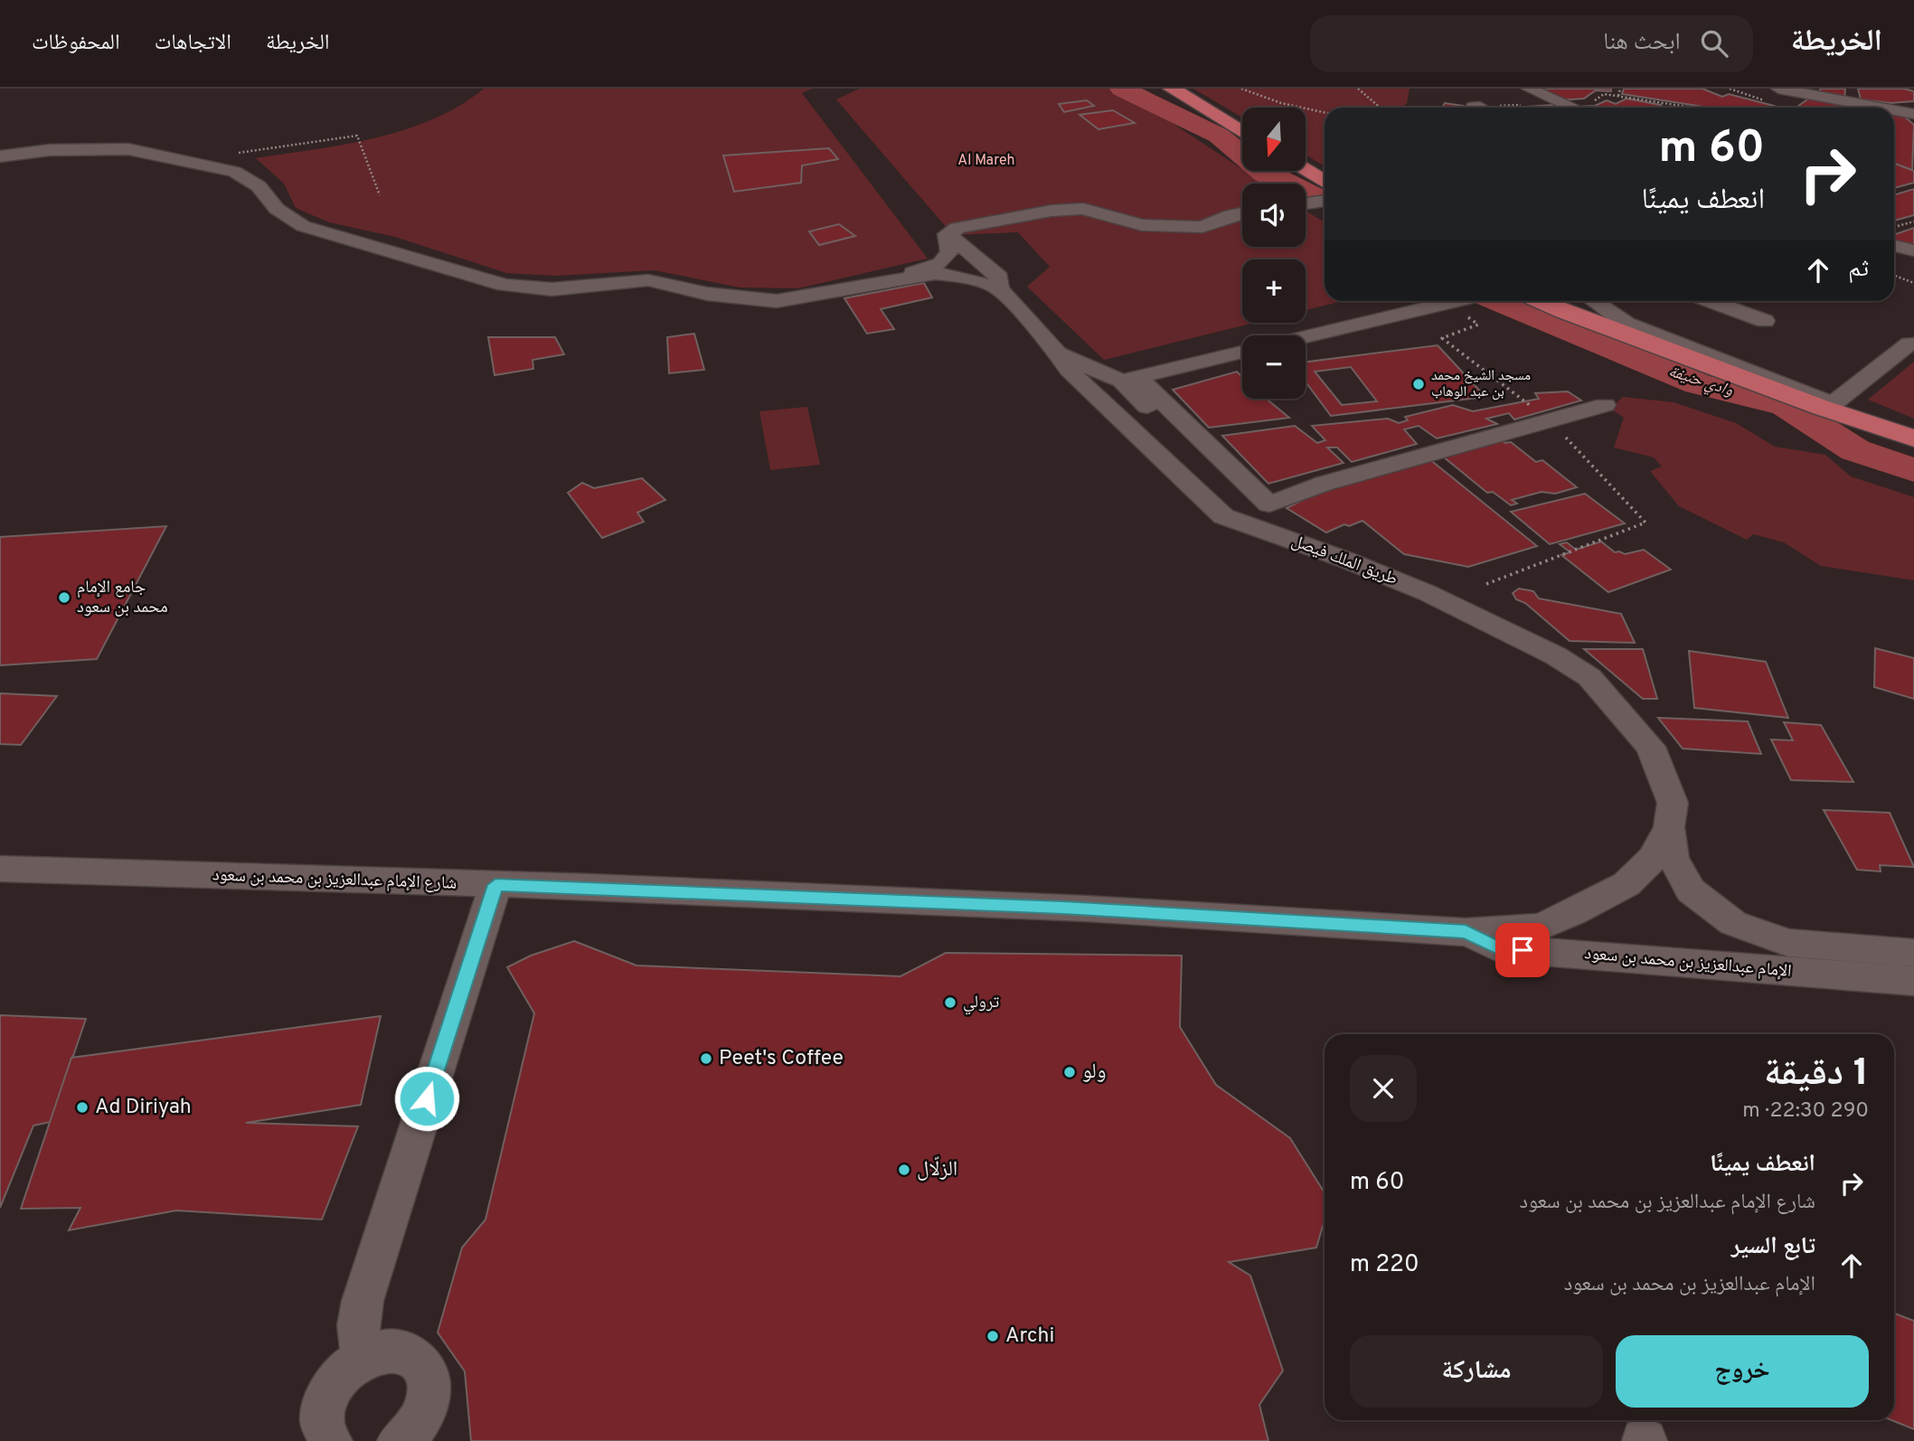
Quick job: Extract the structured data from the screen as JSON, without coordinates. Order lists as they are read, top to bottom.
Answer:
{
  "streets": {
    "street": ["طريق الملك فيصل", "شارع الإمام عبدالعزيز بن محمد بن سعود", "الإمام عبدالعزيز بن محمد بن سعود"]
  },
  "crossings": [
    ["طريق الملك فيصل", "شارع الإمام عبدالعزيز بن محمد بن سعود"],
    ["طريق الملك فيصل", "الإمام عبدالعزيز بن محمد بن سعود"],
    ["شارع الإمام عبدالعزيز بن محمد بن سعود", "الإمام عبدالعزيز بن محمد بن سعود"]
  ],
  "water": ["وادي حنيفة"],
  "parks": ["Al Mareh"],
  "places": [
    "مسجد الشيخ محمد بن عبد الوهاب",
    "جامع الإمام محمد بن سعود",
    "ترولي",
    "Peet's Coffee",
    "ولو",
    "Ad Diriyah",
    "الزلّال",
    "Archi"
  ],
  "north": "bottom",
  "page": {
    "header": "الخريطة",
    "search": "ابحث هنا",
    "nav": ["الخريطة", "الاتجاهات", "المحفوظات"],
    "map_buttons": ["+", "−"],
    "turn": ["60 m", "انعطف يمينًا"],
    "then": "ثم",
    "heading": ["1 دقيقة", "290 m · 22:30"],
    "list": [
      {
        "name": "انعطف يمينًا",
        "note": "شارع الإمام عبدالعزيز بن محمد بن سعود",
        "value": "60 m"
      },
      {
        "name": "تابع السير",
        "note": "الإمام عبدالعزيز بن محمد بن سعود",
        "value": "220 m"
      }
    ],
    "buttons": ["خروج", "مشاركة"]
  }
}
